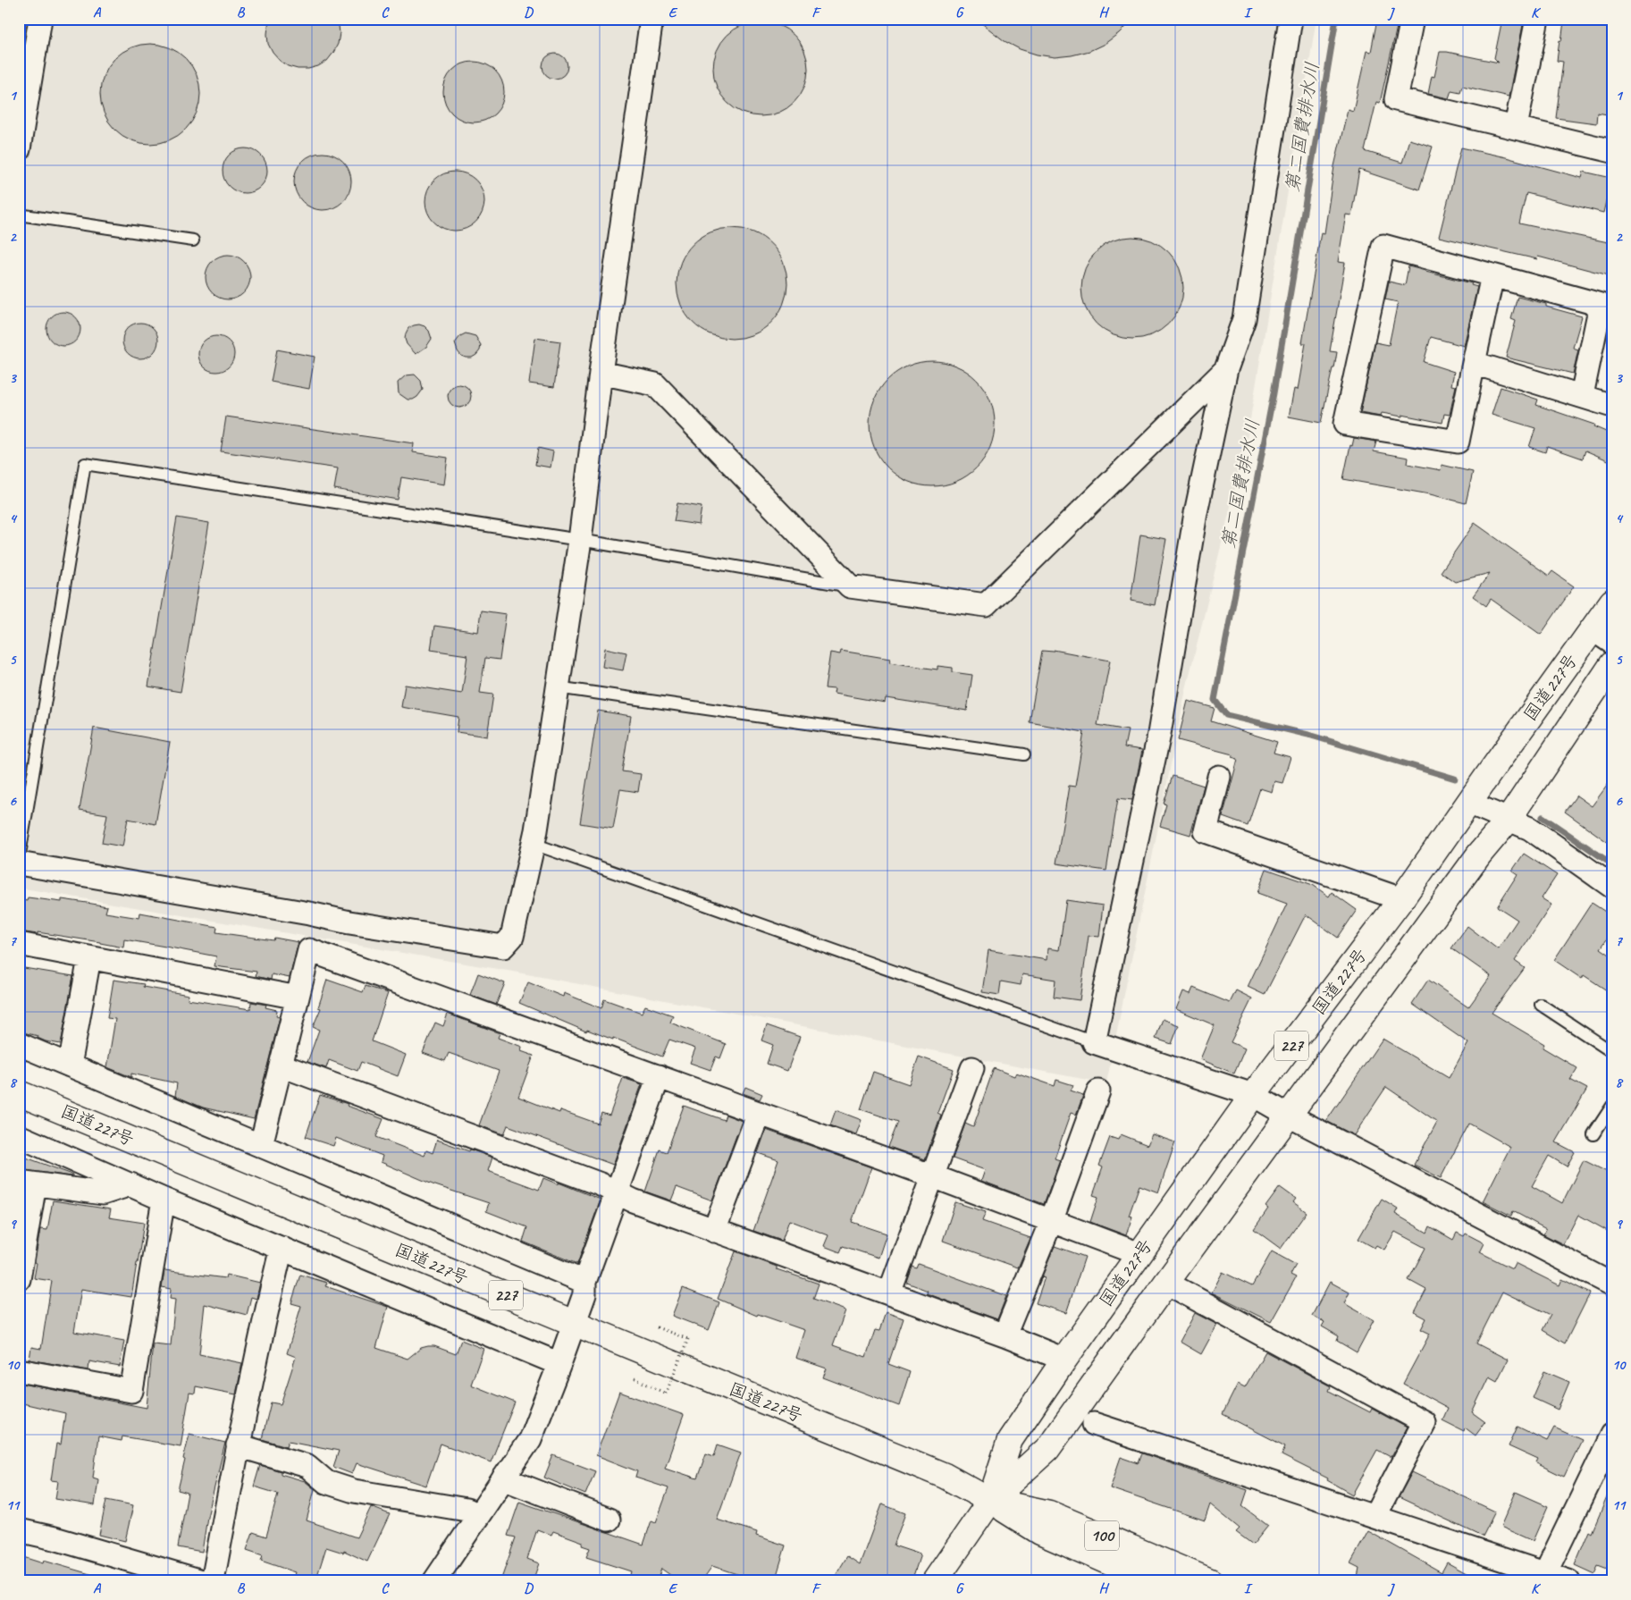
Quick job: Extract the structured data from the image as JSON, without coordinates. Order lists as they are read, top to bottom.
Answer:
{
  "streets": {
    "main road": ["国道227号", "227", "100"]
  },
  "crossings": [
    ["国道227号", "100"]
  ],
  "water": ["第二国費排水川"],
  "grid": {
    "columns": [
      "A",
      "B",
      "C",
      "D",
      "E",
      "F",
      "G",
      "H",
      "I",
      "J",
      "K"
    ],
    "rows": [
      "1",
      "2",
      "3",
      "4",
      "5",
      "6",
      "7",
      "8",
      "9",
      "10",
      "11"
    ]
  }
}
